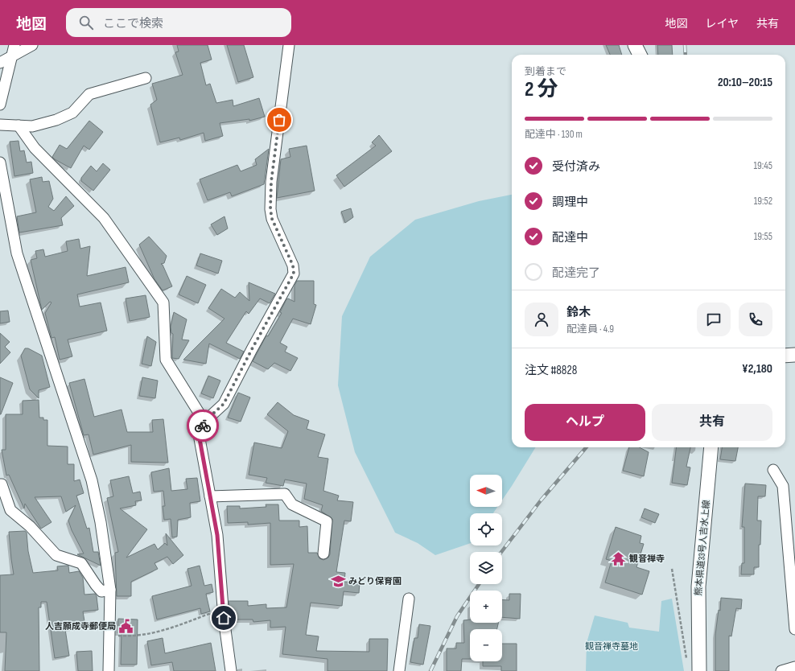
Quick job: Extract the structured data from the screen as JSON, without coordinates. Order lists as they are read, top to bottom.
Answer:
{
  "streets": {
    "main road": ["熊本県道33号人吉水上線"]
  },
  "parks": ["観音禅寺墓地"],
  "places": {
    "temple": ["観音禅寺"],
    "school or university": ["みどり保育園"],
    "public building": ["人吉願成寺郵便局"]
  },
  "north": "left",
  "page": {
    "header": "地図",
    "search": "ここで検索",
    "nav": ["地図", "レイヤ", "共有"],
    "heading": ["2 分", "到着まで", "20:10–20:15"],
    "panel": [
      "鈴木",
      "配達員 · 4.9",
      "注文 #8828",
      "¥2,180"
    ],
    "bar": "配達中 · 130 m",
    "list": [
      ["受付済み", "19:45"],
      ["調理中", "19:52"],
      ["配達中", "19:55"],
      "配達完了"
    ],
    "buttons": ["ヘルプ", "共有"],
    "map_buttons": ["+", "−"]
  }
}
